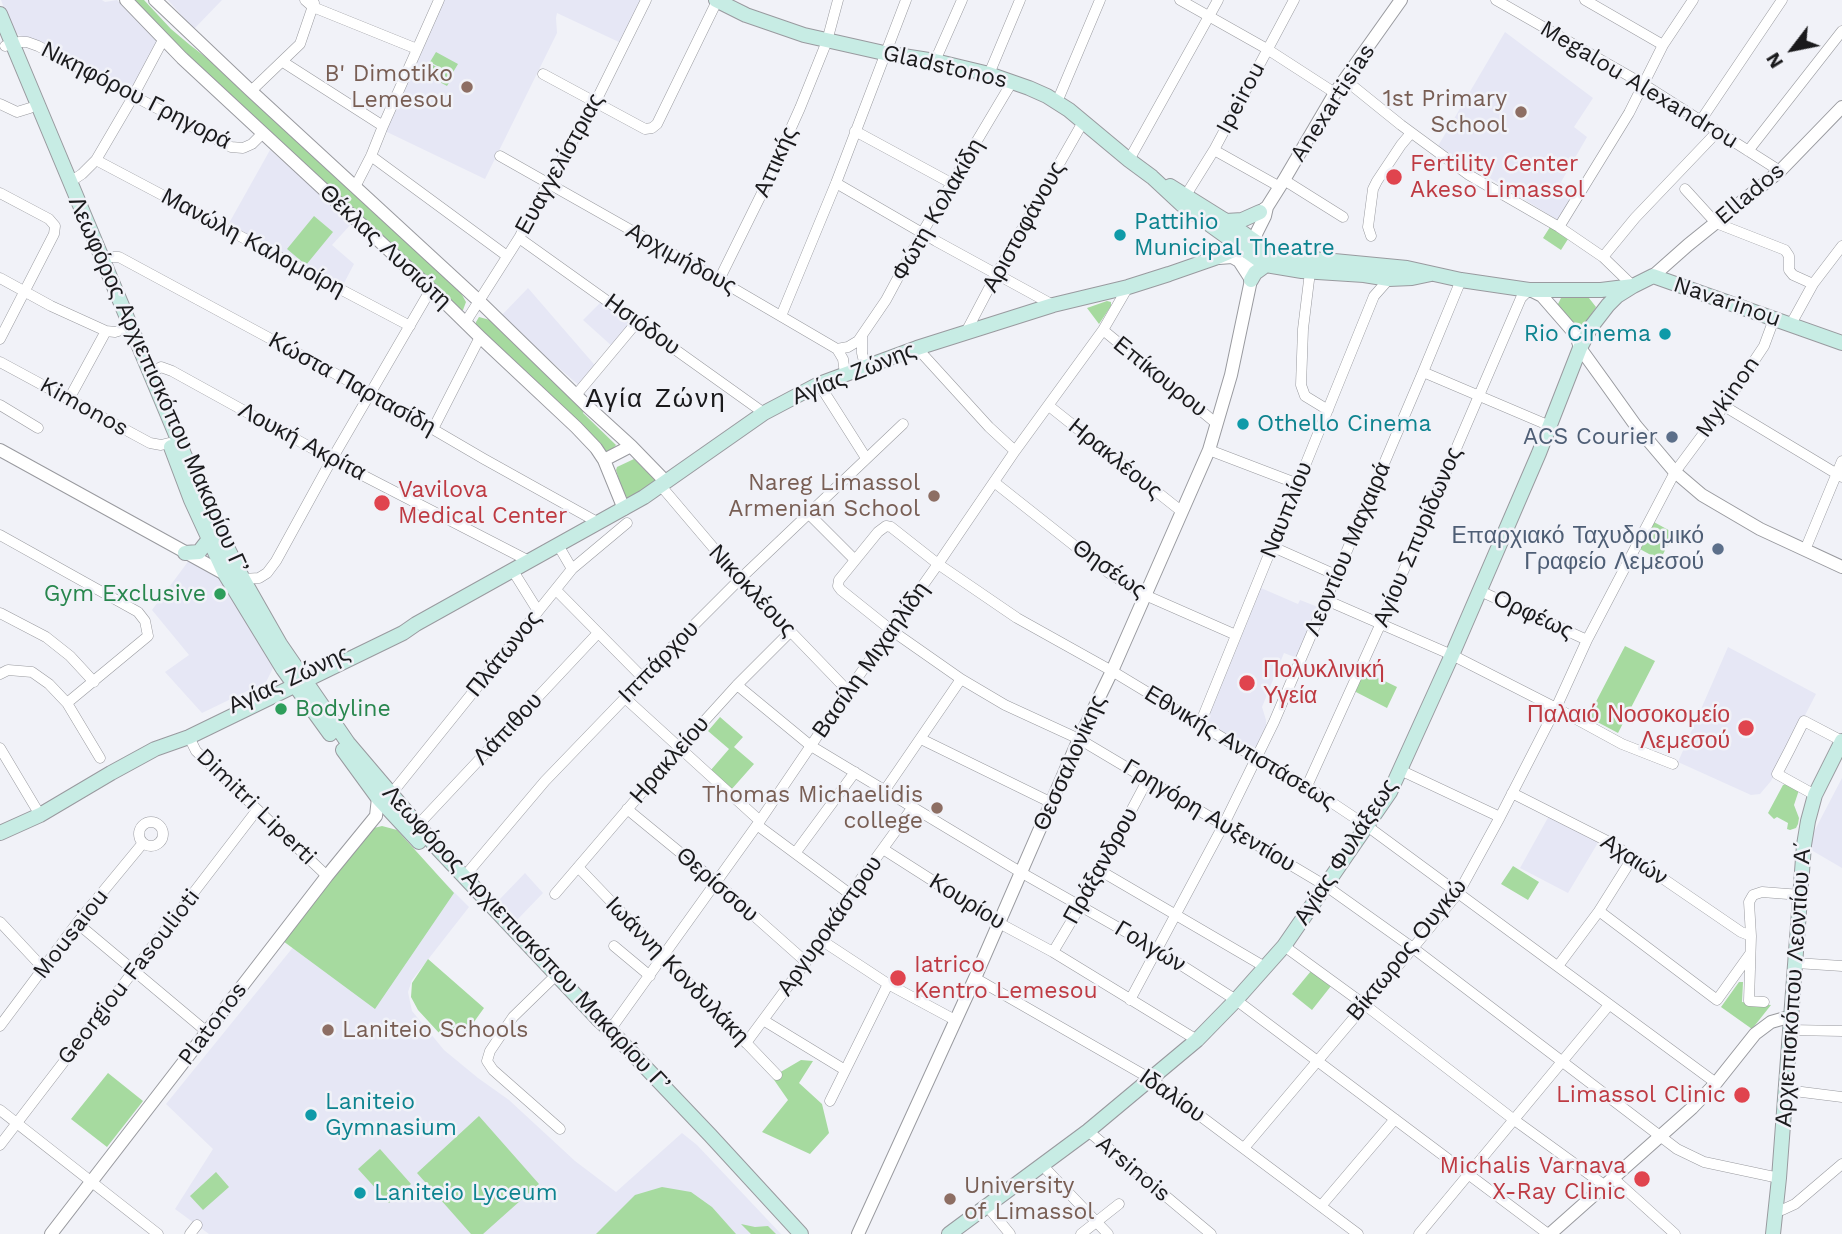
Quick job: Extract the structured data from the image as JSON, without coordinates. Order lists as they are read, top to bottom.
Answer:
{
  "streets": {
    "main road": [
      "Gladstonos",
      "Navarinou",
      "Αγίας Ζώνης",
      "Λεωφόρος Αρχιεπισκόπου Μακαρίου Γ’",
      "Αγίας Φυλάξεως",
      "Αρχιεπισκόπου Λεοντίου Α΄"
    ],
    "street": [
      "Megalou Alexandrou",
      "Νικηφόρου Γρηγορά",
      "Ipeirou",
      "Anexartisias",
      "Αττικής",
      "Ευαγγελίστριας",
      "Ellados",
      "Φώτη Κολακίδη",
      "Αριστοφάνους",
      "Μανώλη Καλομοίρη",
      "Θέκλας Λυσιώτη",
      "Αρχιμήδους",
      "Ησιόδου",
      "Επίκουρου",
      "Κώστα Παρτασίδη",
      "Mykinon",
      "Kimonos",
      "Λουκή Ακρίτα",
      "Ηρακλέους",
      "Ναυπλίου",
      "Αγίου Σπυρίδωνος",
      "Λεοντίου Μαχαιρά",
      "Θησέως",
      "Νικοκλέους",
      "Ορφέως",
      "Πλάτωνος",
      "Βασίλη Μιχαηλίδη",
      "Ιππάρχου",
      "Λάπιθου",
      "Εθνικής Αντιστάσεως",
      "Ηρακλείου",
      "Θεσσαλονίκης",
      "Dimitri Liperti",
      "Γρηγόρη Αυξεντίου",
      "Αχαιών",
      "Πράξανδρου",
      "Θερίσσου",
      "Κουρίου",
      "Αργυροκάστρου",
      "Mousaiou",
      "Γολγών",
      "Βίκτωρος Ουγκώ",
      "Ιωάννη Κονδυλάκη",
      "Georgiou Fasoulioti",
      "Platonos",
      "Ιδαλίου",
      "Arsinois"
    ]
  },
  "crossings": [
    ["Gladstonos", "Ipeirou"],
    ["Gladstonos", "Anexartisias"],
    ["Gladstonos", "Αττικής"],
    ["Gladstonos", "Φώτη Κολακίδη"],
    ["Gladstonos", "Αριστοφάνους"],
    ["Gladstonos", "Navarinou"],
    ["Gladstonos", "Αγίας Ζώνης"],
    ["Gladstonos", "Ναυπλίου"],
    ["Gladstonos", "Αγίου Σπυρίδωνος"],
    ["Gladstonos", "Λεοντίου Μαχαιρά"],
    ["Gladstonos", "Θεσσαλονίκης"],
    ["Megalou Alexandrou", "Ellados"],
    ["Νικηφόρου Γρηγορά", "Θέκλας Λυσιώτη"],
    ["Νικηφόρου Γρηγορά", "Λεωφόρος Αρχιεπισκόπου Μακαρίου Γ’"],
    ["Anexartisias", "Αγίας Ζώνης"],
    ["Anexartisias", "Θεσσαλονίκης"],
    ["Αττικής", "Αρχιμήδους"],
    ["Ευαγγελίστριας", "Θέκλας Λυσιώτη"],
    ["Ευαγγελίστριας", "Αρχιμήδους"],
    ["Ευαγγελίστριας", "Ησιόδου"],
    ["Ellados", "Navarinou"],
    ["Φώτη Κολακίδη", "Αρχιμήδους"],
    ["Αριστοφάνους", "Αγίας Ζώνης"],
    ["Θέκλας Λυσιώτη", "Αγίας Ζώνης"],
    ["Θέκλας Λυσιώτη", "Πλάτωνος"],
    ["Navarinou", "Mykinon"],
    ["Navarinou", "Αγίου Σπυρίδωνος"],
    ["Navarinou", "Αγίας Φυλάξεως"],
    ["Ησιόδου", "Αγίας Ζώνης"],
    ["Αγίας Ζώνης", "Κώστα Παρτασίδη"],
    ["Αγίας Ζώνης", "Λεωφόρος Αρχιεπισκόπου Μακαρίου Γ’"],
    ["Αγίας Ζώνης", "Λουκή Ακρίτα"],
    ["Αγίας Ζώνης", "Νικοκλέους"],
    ["Αγίας Ζώνης", "Πλάτωνος"],
    ["Αγίας Ζώνης", "Βασίλη Μιχαηλίδη"],
    ["Αγίας Ζώνης", "Θεσσαλονίκης"],
    ["Αγίας Ζώνης", "Dimitri Liperti"],
    ["Επίκουρου", "Βασίλη Μιχαηλίδη"],
    ["Επίκουρου", "Θεσσαλονίκης"],
    ["Κώστα Παρτασίδη", "Λεωφόρος Αρχιεπισκόπου Μακαρίου Γ’"],
    ["Λεωφόρος Αρχιεπισκόπου Μακαρίου Γ’", "Kimonos"],
    ["Λεωφόρος Αρχιεπισκόπου Μακαρίου Γ’", "Λουκή Ακρίτα"],
    ["Λεωφόρος Αρχιεπισκόπου Μακαρίου Γ’", "Πλάτωνος"],
    ["Λεωφόρος Αρχιεπισκόπου Μακαρίου Γ’", "Βασίλη Μιχαηλίδη"],
    ["Λεωφόρος Αρχιεπισκόπου Μακαρίου Γ’", "Ιππάρχου"],
    ["Λεωφόρος Αρχιεπισκόπου Μακαρίου Γ’", "Λάπιθου"],
    ["Mykinon", "Βίκτωρος Ουγκώ"],
    ["Ηρακλέους", "Βασίλη Μιχαηλίδη"],
    ["Ηρακλέους", "Θεσσαλονίκης"],
    ["Ναυπλίου", "Θησέως"],
    ["Ναυπλίου", "Εθνικής Αντιστάσεως"],
    ["Αγίου Σπυρίδωνος", "Εθνικής Αντιστάσεως"],
    ["Λεοντίου Μαχαιρά", "Εθνικής Αντιστάσεως"],
    ["Λεοντίου Μαχαιρά", "Γρηγόρη Αυξεντίου"],
    ["Λεοντίου Μαχαιρά", "Κουρίου"],
    ["Λεοντίου Μαχαιρά", "Γολγών"],
    ["Θησέως", "Βασίλη Μιχαηλίδη"],
    ["Θησέως", "Θεσσαλονίκης"],
    ["Νικοκλέους", "Βασίλη Μιχαηλίδη"],
    ["Νικοκλέους", "Ιππάρχου"],
    ["Νικοκλέους", "Ηρακλείου"],
    ["Ορφέως", "Αγίας Φυλάξεως"],
    ["Ορφέως", "Βίκτωρος Ουγκώ"],
    ["Βασίλη Μιχαηλίδη", "Εθνικής Αντιστάσεως"],
    ["Βασίλη Μιχαηλίδη", "Γρηγόρη Αυξεντίου"],
    ["Βασίλη Μιχαηλίδη", "Θερίσσου"],
    ["Βασίλη Μιχαηλίδη", "Γολγών"],
    ["Βασίλη Μιχαηλίδη", "Ιωάννη Κονδυλάκη"],
    ["Εθνικής Αντιστάσεως", "Θεσσαλονίκης"],
    ["Εθνικής Αντιστάσεως", "Γρηγόρη Αυξεντίου"],
    ["Εθνικής Αντιστάσεως", "Αγίας Φυλάξεως"],
    ["Εθνικής Αντιστάσεως", "Βίκτωρος Ουγκώ"],
    ["Ηρακλείου", "Θερίσσου"],
    ["Ηρακλείου", "Γολγών"],
    ["Ηρακλείου", "Ιωάννη Κονδυλάκη"],
    ["Θεσσαλονίκης", "Γρηγόρη Αυξεντίου"],
    ["Θεσσαλονίκης", "Κουρίου"],
    ["Θεσσαλονίκης", "Γολγών"],
    ["Θεσσαλονίκης", "Ιδαλίου"],
    ["Dimitri Liperti", "Georgiou Fasoulioti"],
    ["Dimitri Liperti", "Platonos"],
    ["Γρηγόρη Αυξεντίου", "Αγίας Φυλάξεως"],
    ["Γρηγόρη Αυξεντίου", "Πράξανδρου"],
    ["Γρηγόρη Αυξεντίου", "Βίκτωρος Ουγκώ"],
    ["Γρηγόρη Αυξεντίου", "Αρχιεπισκόπου Λεοντίου Α΄"],
    ["Αγίας Φυλάξεως", "Κουρίου"],
    ["Αγίας Φυλάξεως", "Γολγών"],
    ["Αγίας Φυλάξεως", "Ιδαλίου"],
    ["Αγίας Φυλάξεως", "Arsinois"],
    ["Αχαιών", "Βίκτωρος Ουγκώ"],
    ["Πράξανδρου", "Κουρίου"],
    ["Πράξανδρου", "Γολγών"],
    ["Θερίσσου", "Αργυροκάστρου"],
    ["Κουρίου", "Αργυροκάστρου"],
    ["Αργυροκάστρου", "Γολγών"],
    ["Αργυροκάστρου", "Ιωάννη Κονδυλάκη"],
    ["Γολγών", "Βίκτωρος Ουγκώ"],
    ["Βίκτωρος Ουγκώ", "Ιδαλίου"]
  ],
  "districts": ["Αγία Ζώνη"],
  "places": [
    "B' Dimotiko Lemesou",
    "1st Primary School",
    "Fertility Center Akeso Limassol",
    "Pattihio Municipal Theatre",
    "Rio Cinema",
    "Othello Cinema",
    "ACS Courier",
    "Nareg Limassol Armenian School",
    "Vavilova Medical Center",
    "Επαρχιακό Ταχυδρομικό Γραφείο Λεμεσού",
    "Gym Exclusive",
    "Πολυκλινική Υγεία",
    "Bodyline",
    "Παλαιό Νοσοκομείο Λεμεσού",
    "Thomas Michaelidis college",
    "Iatrico Kentro Lemesou",
    "Laniteio Schools",
    "Limassol Clinic",
    "Laniteio Gymnasium",
    "Michalis Varnava X-Ray Clinic",
    "Laniteio Lyceum",
    "University of Limassol"
  ],
  "north": "bottom left"
}
